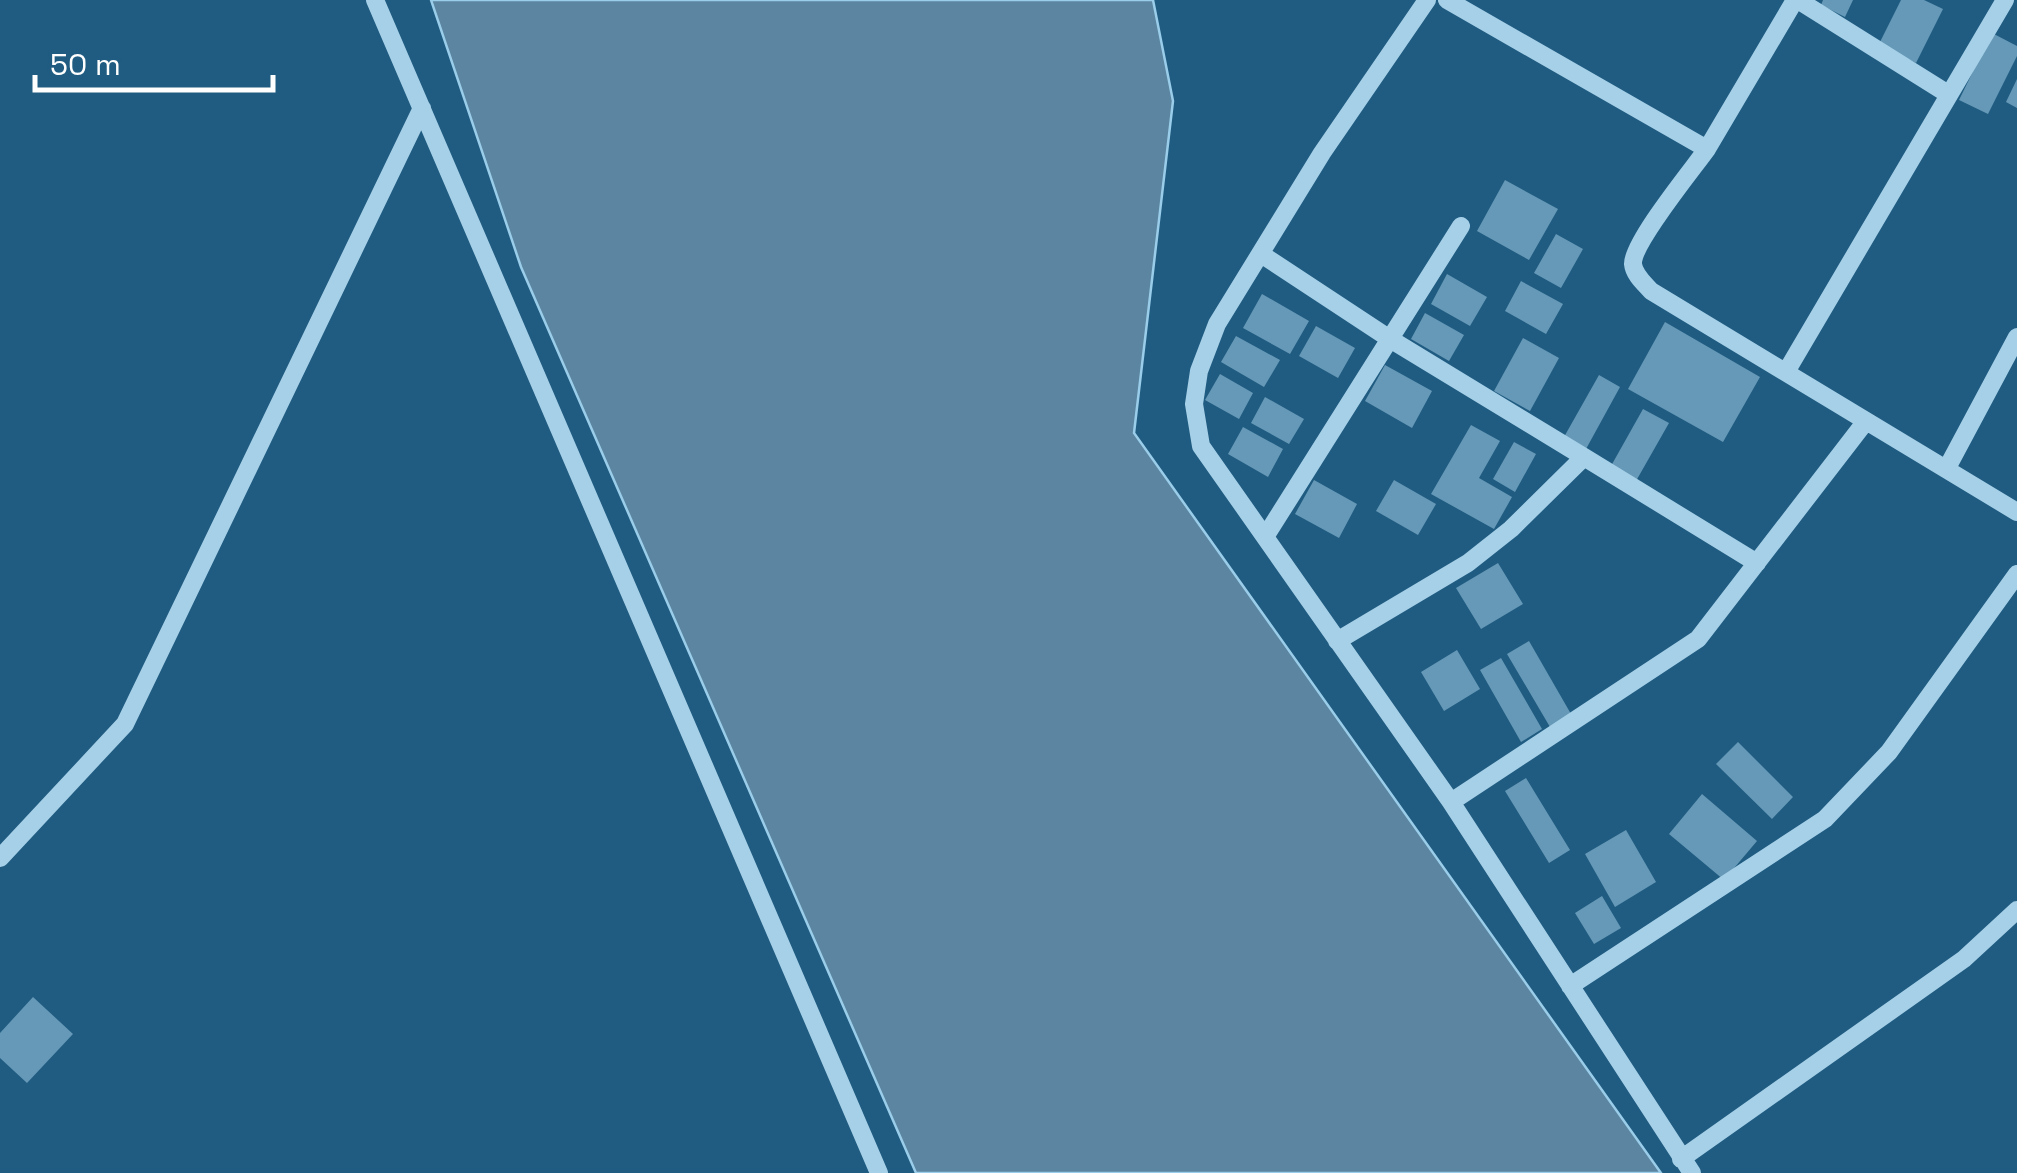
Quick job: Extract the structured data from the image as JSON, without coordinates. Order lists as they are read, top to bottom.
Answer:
{
  "scale_bar": "50 m"
}
